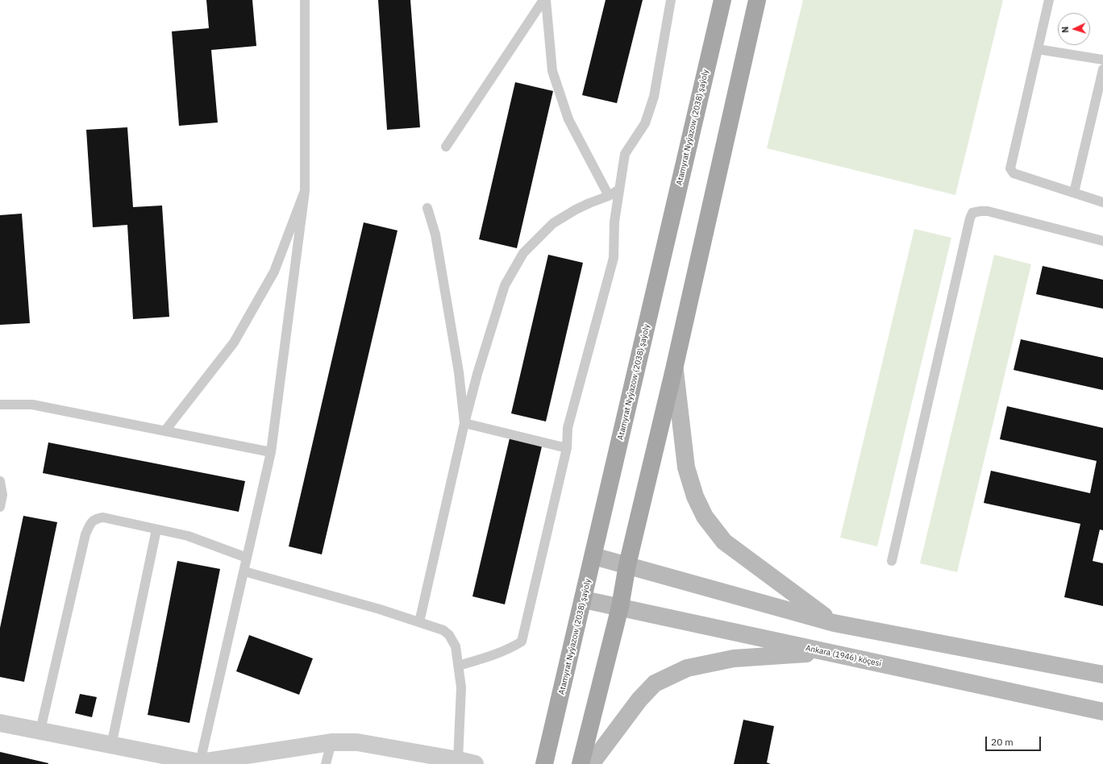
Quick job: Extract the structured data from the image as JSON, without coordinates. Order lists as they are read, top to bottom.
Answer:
{
  "streets": {
    "main road": ["Atamyrat Nyýazow (2038) şaýoly", "Ankara (1946) köçesi"]
  },
  "crossings": [
    ["Atamyrat Nyýazow (2038) şaýoly", "Ankara (1946) köçesi"]
  ],
  "scale_bar": "20 m",
  "north": "left"
}
